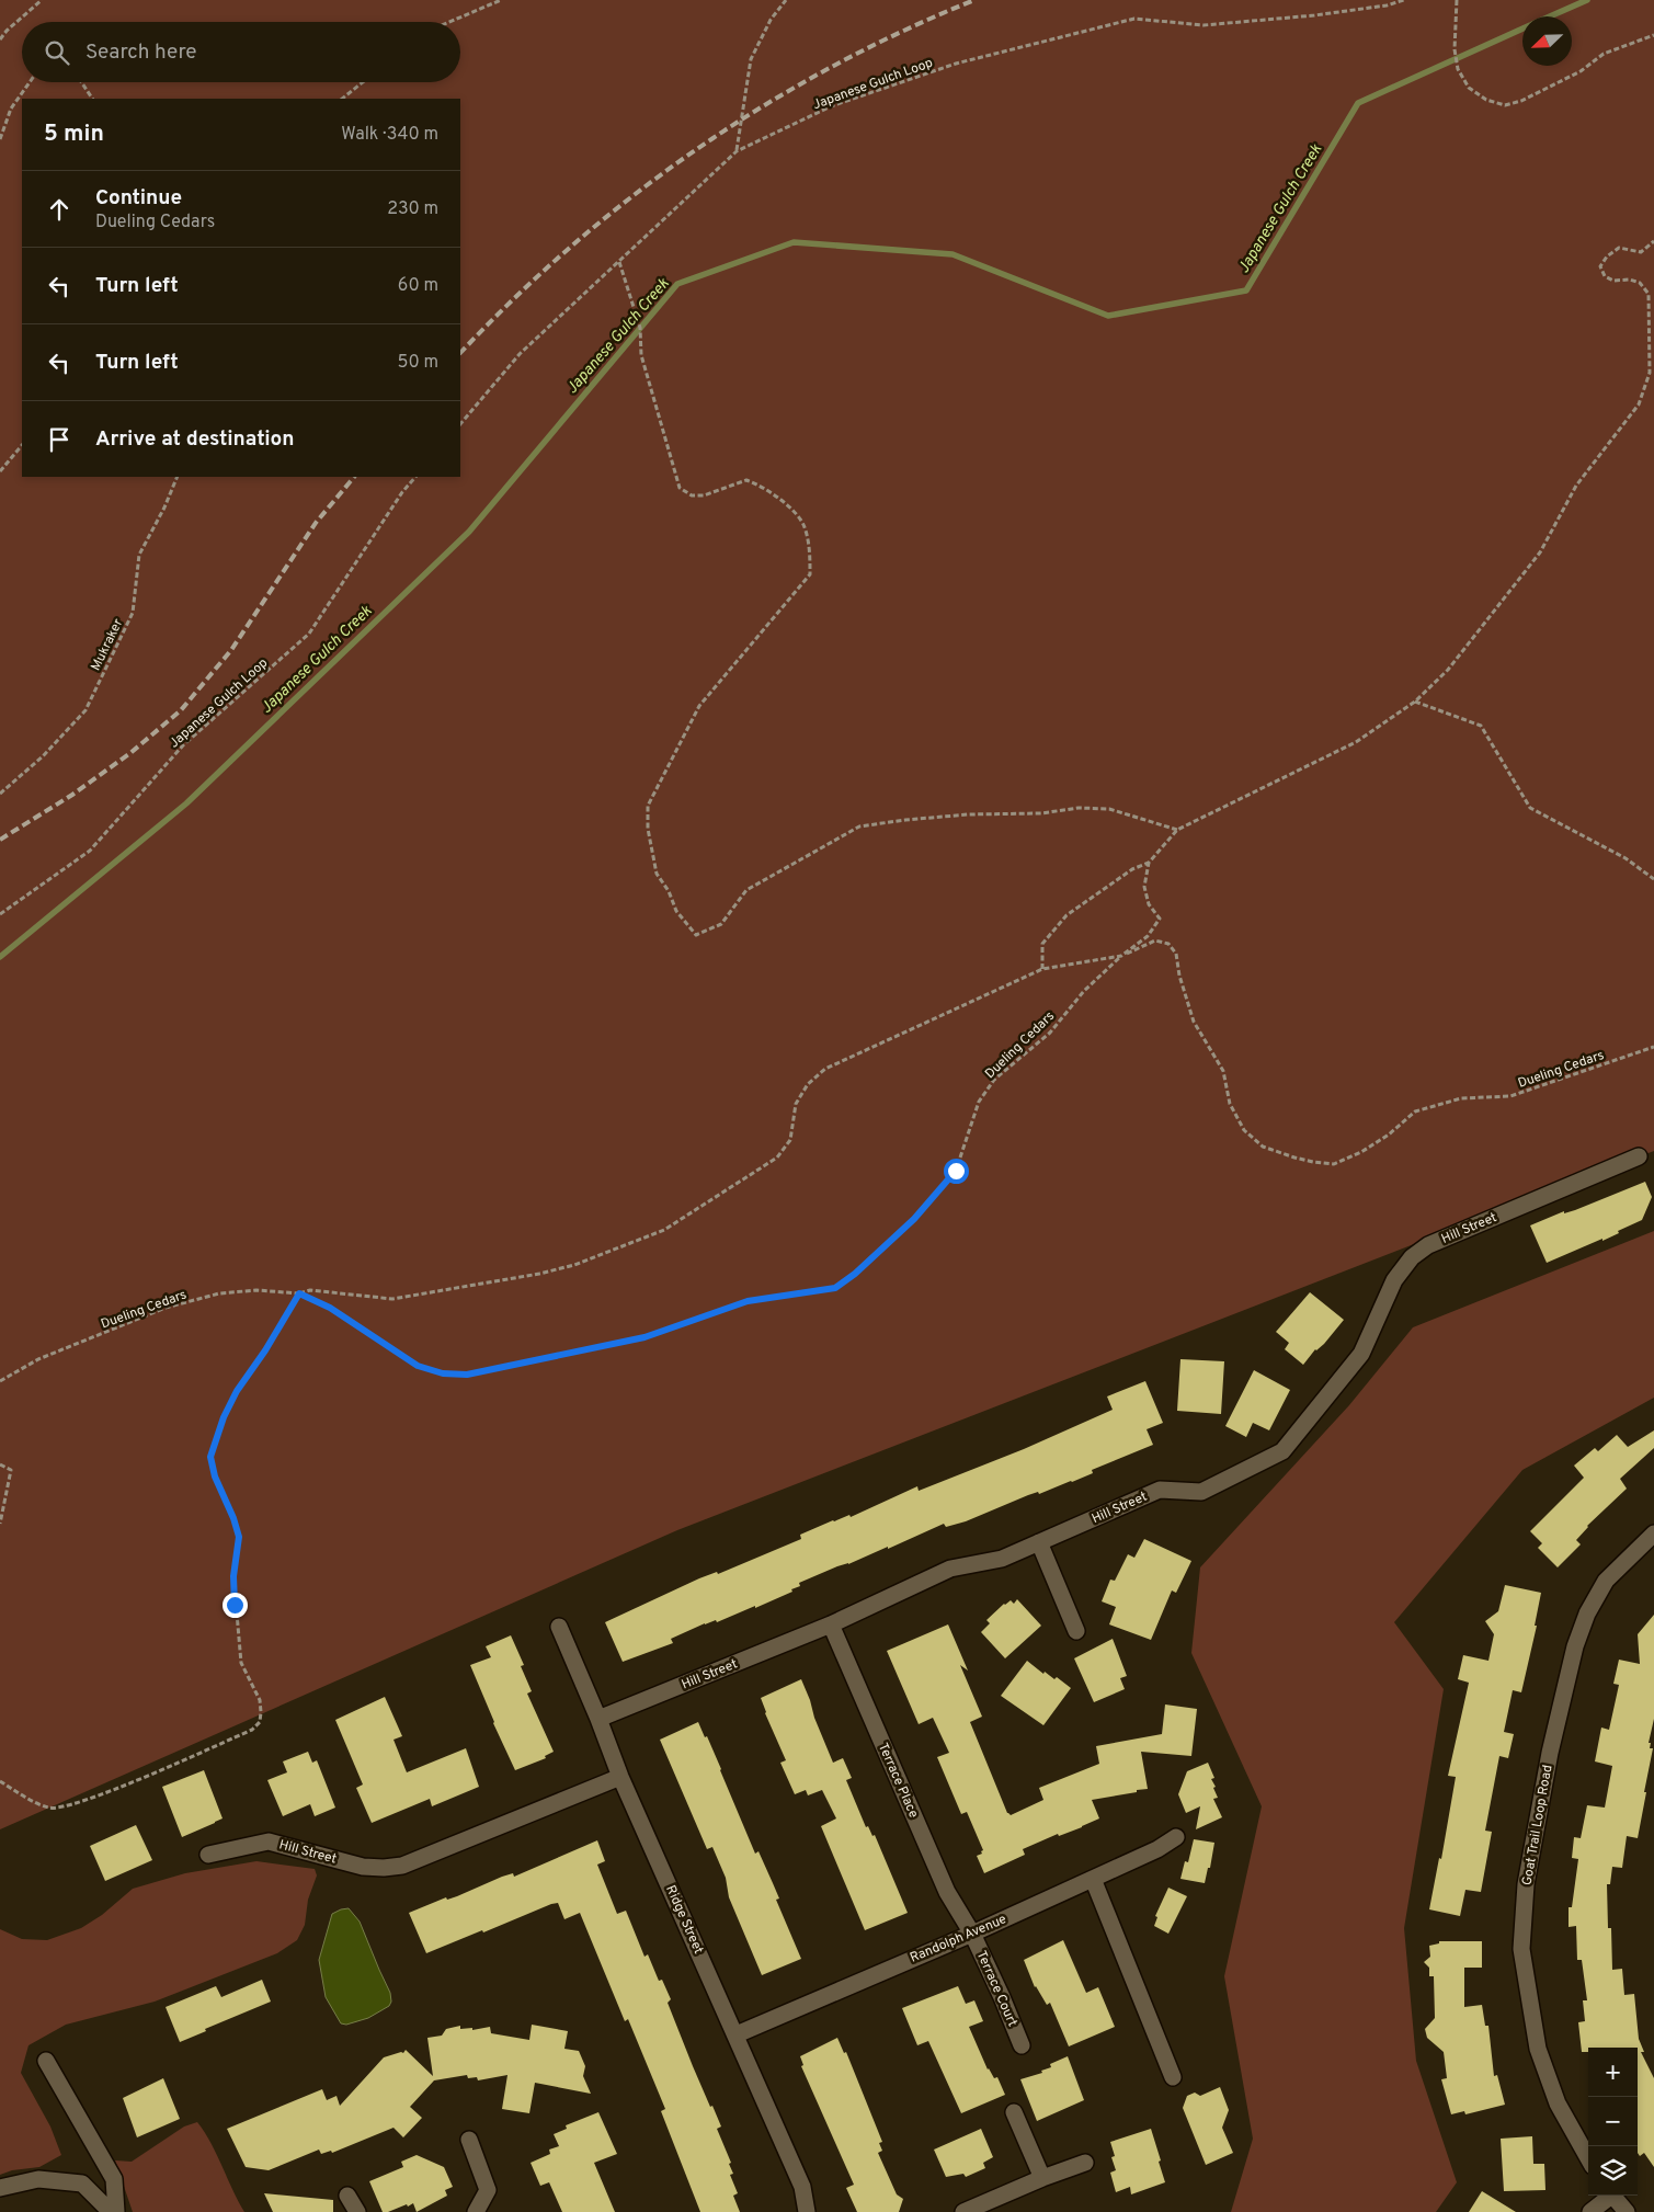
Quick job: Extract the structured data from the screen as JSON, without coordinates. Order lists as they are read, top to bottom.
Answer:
{
  "streets": {
    "street": [
      "Hill Street",
      "Terrace Place",
      "Goat Trail Loop Road",
      "Ridge Street",
      "Randolph Avenue",
      "Terrace Court"
    ],
    "path": ["Japanese Gulch Loop", "Mukraker", "Dueling Cedars"]
  },
  "crossings": [
    ["Hill Street", "Terrace Place"],
    ["Hill Street", "Ridge Street"],
    ["Terrace Place", "Randolph Avenue"],
    ["Terrace Place", "Terrace Court"],
    ["Ridge Street", "Randolph Avenue"],
    ["Randolph Avenue", "Terrace Court"]
  ],
  "water": ["Japanese Gulch Creek"],
  "north": "bottom left",
  "page": {
    "search": "Search here",
    "heading": ["5 min", "Walk · 340 m"],
    "list": [
      ["Continue", "Dueling Cedars", "230 m"],
      ["Turn left", "60 m"],
      ["Turn left", "50 m"],
      "Arrive at destination"
    ],
    "map_buttons": ["+", "−"]
  }
}
